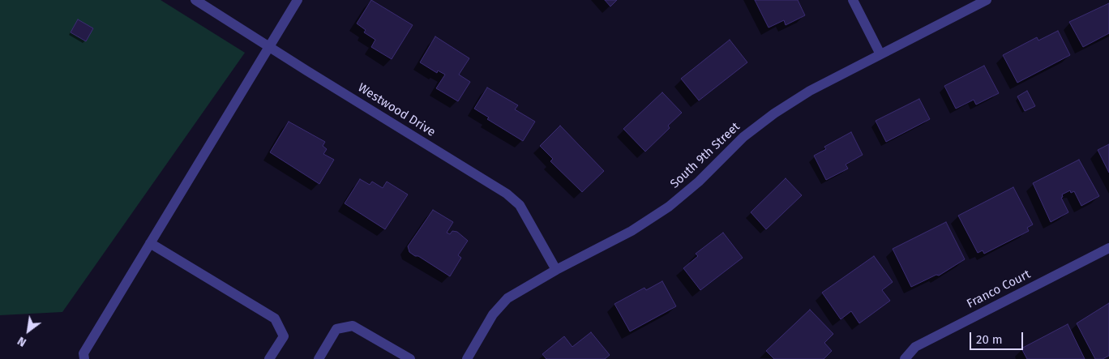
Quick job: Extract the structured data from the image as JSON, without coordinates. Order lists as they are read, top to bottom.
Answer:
{
  "streets": {
    "street": ["Westwood Drive", "South 9th Street", "Franco Court"]
  },
  "crossings": [
    ["Westwood Drive", "South 9th Street"]
  ],
  "scale_bar": "20 m",
  "north": "bottom left"
}
